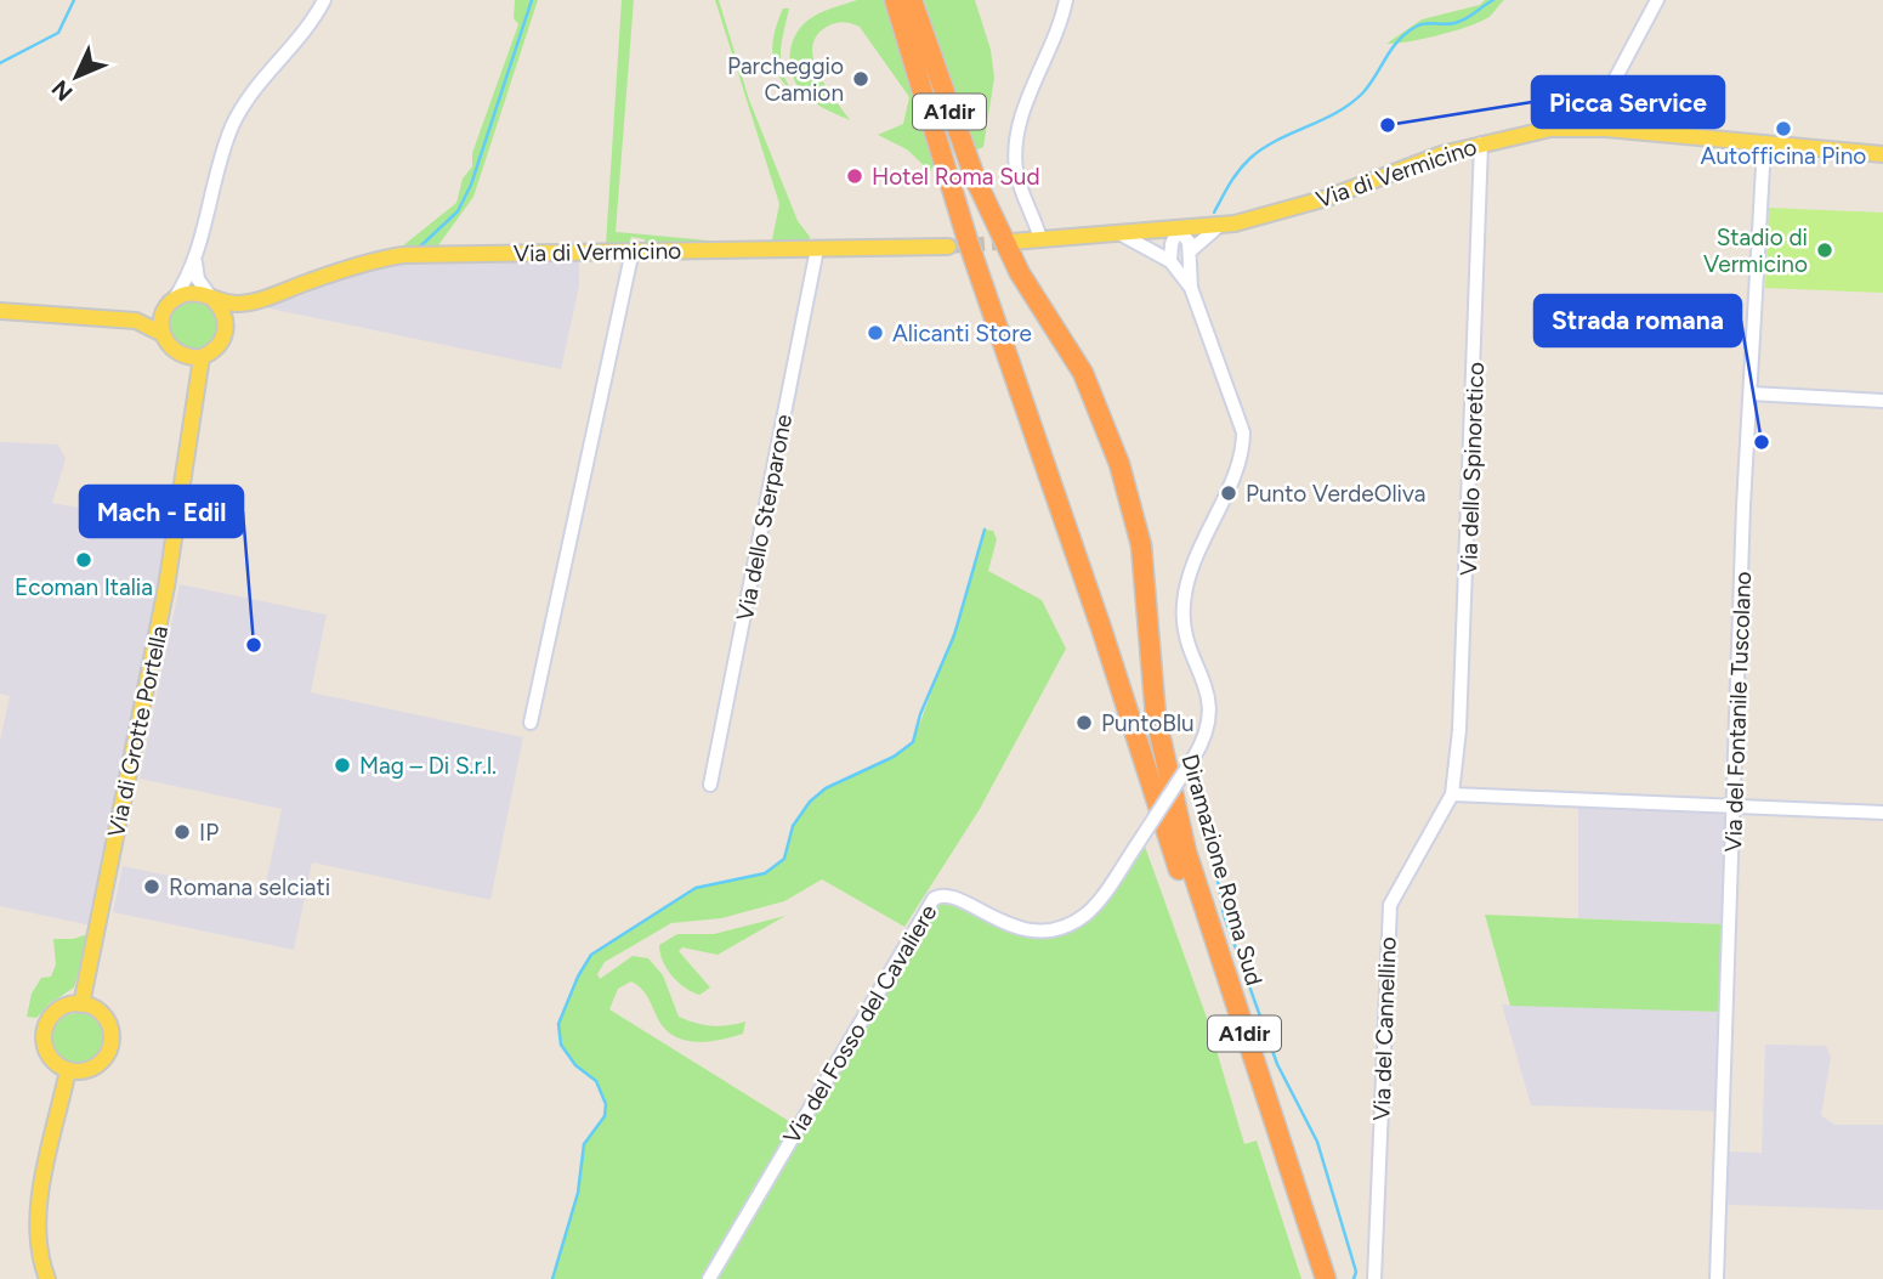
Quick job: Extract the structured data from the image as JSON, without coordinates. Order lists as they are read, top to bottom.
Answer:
{
  "streets": {
    "highway": ["A1dir", "Diramazione Roma Sud"],
    "main road": ["Via di Vermicino", "Via di Grotte Portella"],
    "street": [
      "Via dello Spinoretico",
      "Via dello Sterparone",
      "Via del Fontanile Tuscolano",
      "Via del Fosso del Cavaliere",
      "Via del Cannellino"
    ]
  },
  "crossings": [
    ["Via di Vermicino", "Via dello Spinoretico"],
    ["Via di Vermicino", "Via dello Sterparone"],
    ["Via di Vermicino", "Via del Fontanile Tuscolano"],
    ["Via di Vermicino", "Via di Grotte Portella"],
    ["Via dello Spinoretico", "Via del Cannellino"]
  ],
  "places": [
    "Parcheggio Camion",
    "Picca Service",
    "Autofficina Pino",
    "Hotel Roma Sud",
    "Stadio di Vermicino",
    "Alicanti Store",
    "Strada romana",
    "Punto VerdeOliva",
    "Ecoman Italia",
    "Mach - Edil",
    "PuntoBlu",
    "Mag – Di S.r.l.",
    "IP",
    "Romana selciati"
  ],
  "north": "bottom left"
}
